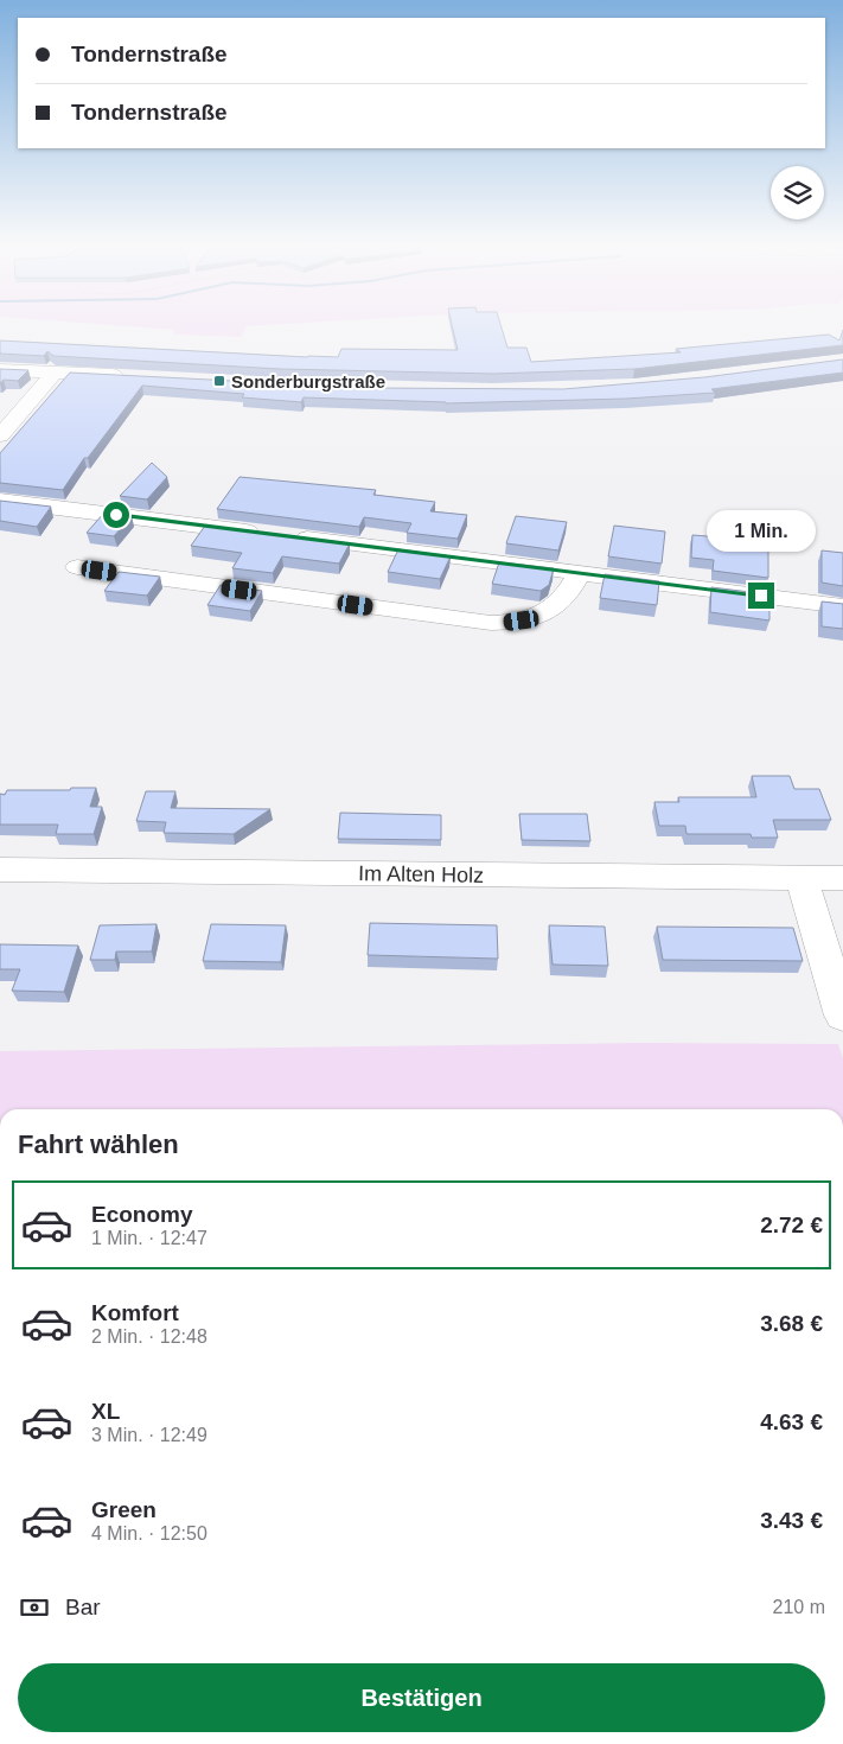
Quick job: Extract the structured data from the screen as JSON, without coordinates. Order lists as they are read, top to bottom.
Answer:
{
  "streets": {
    "street": ["Im Alten Holz"]
  },
  "places": {
    "transit": ["Sonderburgstraße"]
  },
  "page": {
    "banner": ["Tondernstraße", "Tondernstraße"],
    "bubble": "1 Min.",
    "heading": "Fahrt wählen",
    "list": [
      {
        "name": "Economy",
        "note": "1 Min. · 12:47",
        "value": "2.72 €"
      },
      {
        "name": "Komfort",
        "note": "2 Min. · 12:48",
        "value": "3.68 €"
      },
      {
        "name": "XL",
        "note": "3 Min. · 12:49",
        "value": "4.63 €"
      },
      {
        "name": "Green",
        "note": "4 Min. · 12:50",
        "value": "3.43 €"
      }
    ],
    "pay": ["Bar", "210 m"],
    "buttons": "Bestätigen"
  }
}
